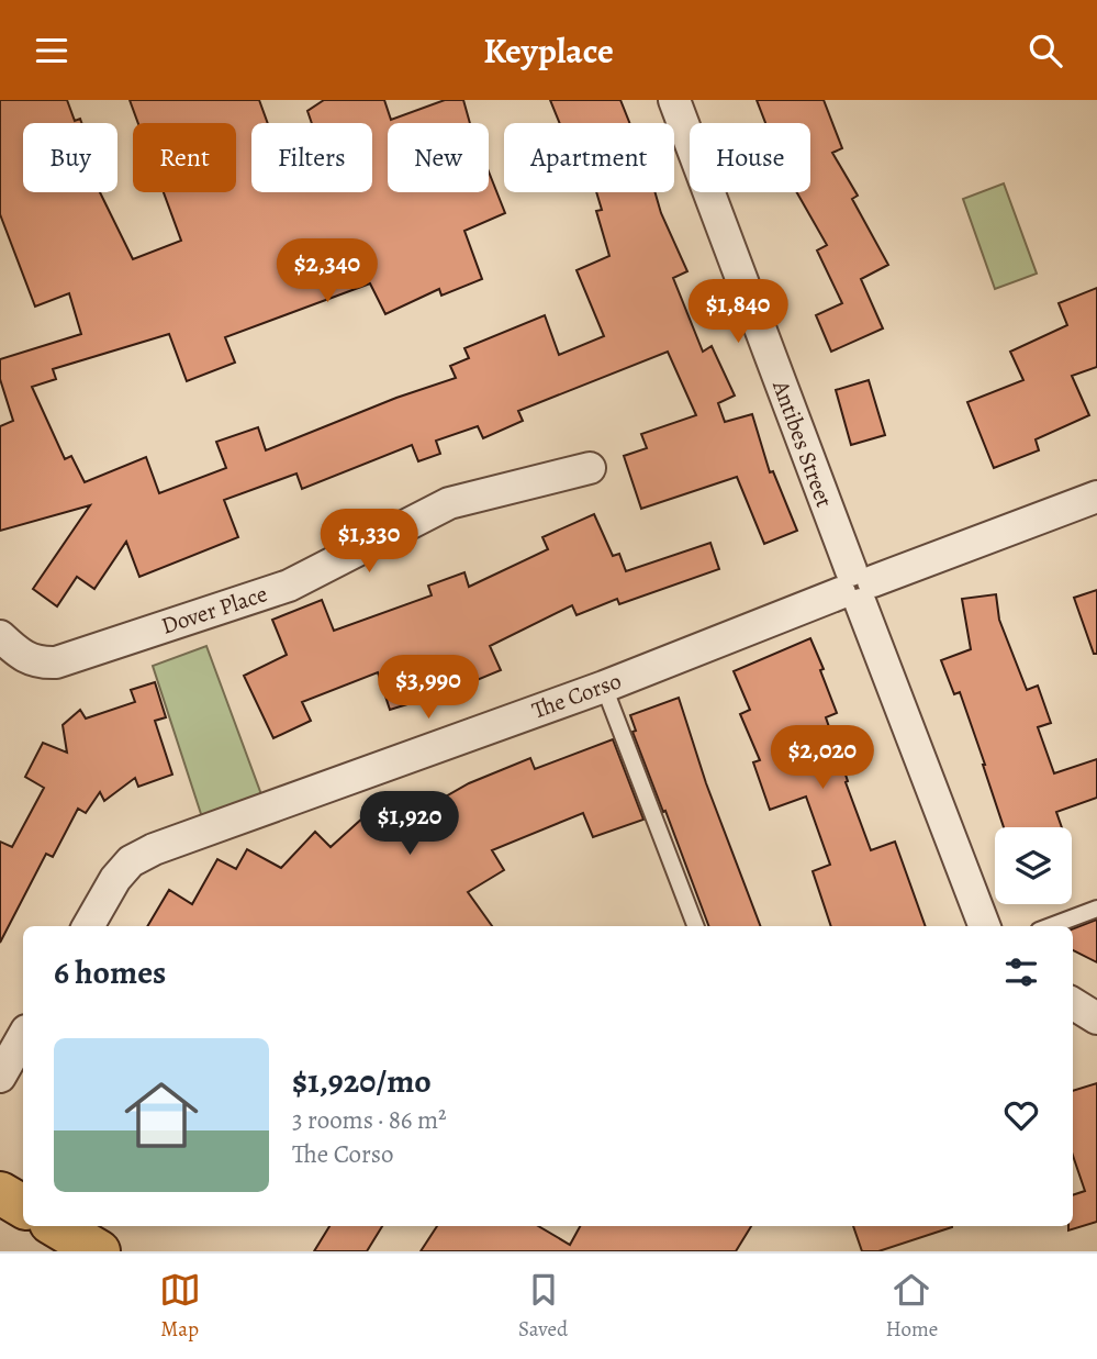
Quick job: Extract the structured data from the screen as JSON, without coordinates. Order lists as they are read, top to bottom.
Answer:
{
  "streets": {
    "street": ["Antibes Street", "Dover Place", "The Corso"]
  },
  "crossings": [
    ["Antibes Street", "The Corso"]
  ],
  "page": {
    "header": "Keyplace",
    "chip": [
      "Buy",
      "Rent",
      "Filters",
      "New",
      "Apartment",
      "House"
    ],
    "price": [
      "$2,340",
      "$1,840",
      "$1,330",
      "$3,990",
      "$2,020",
      "$1,920"
    ],
    "heading": "6 homes",
    "list": [
      {
        "name": "$1,920/mo",
        "note": "3 rooms · 86 m² · The Corso"
      }
    ],
    "tabs": ["Map", "Saved", "Home"]
  }
}
